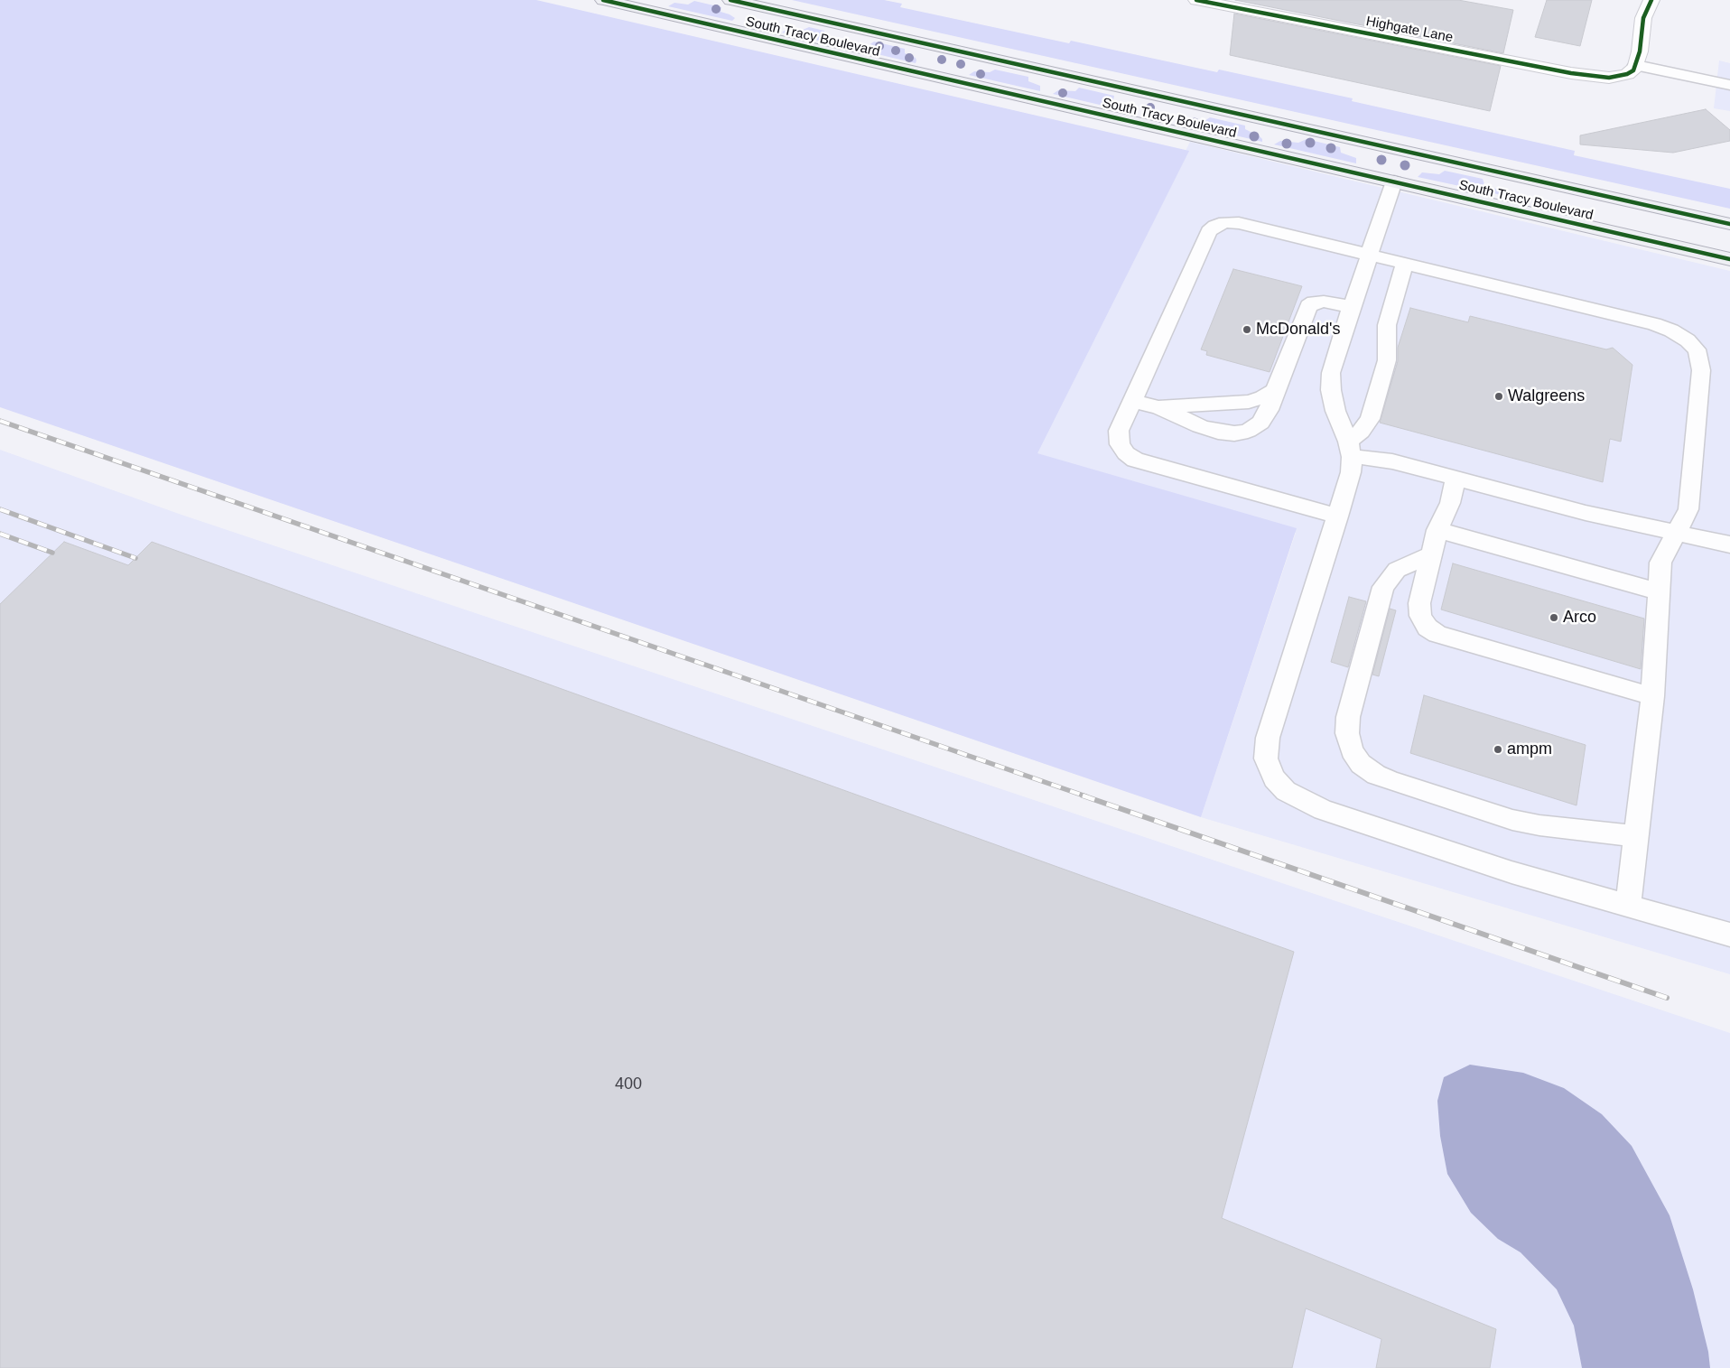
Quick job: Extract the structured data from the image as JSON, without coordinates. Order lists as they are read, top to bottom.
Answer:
{
  "streets": {
    "main road": ["South Tracy Boulevard"],
    "street": ["Highgate Lane"]
  },
  "places": [
    "McDonald's",
    "Walgreens",
    "Arco",
    "ampm"
  ],
  "house_numbers": ["400"]
}
